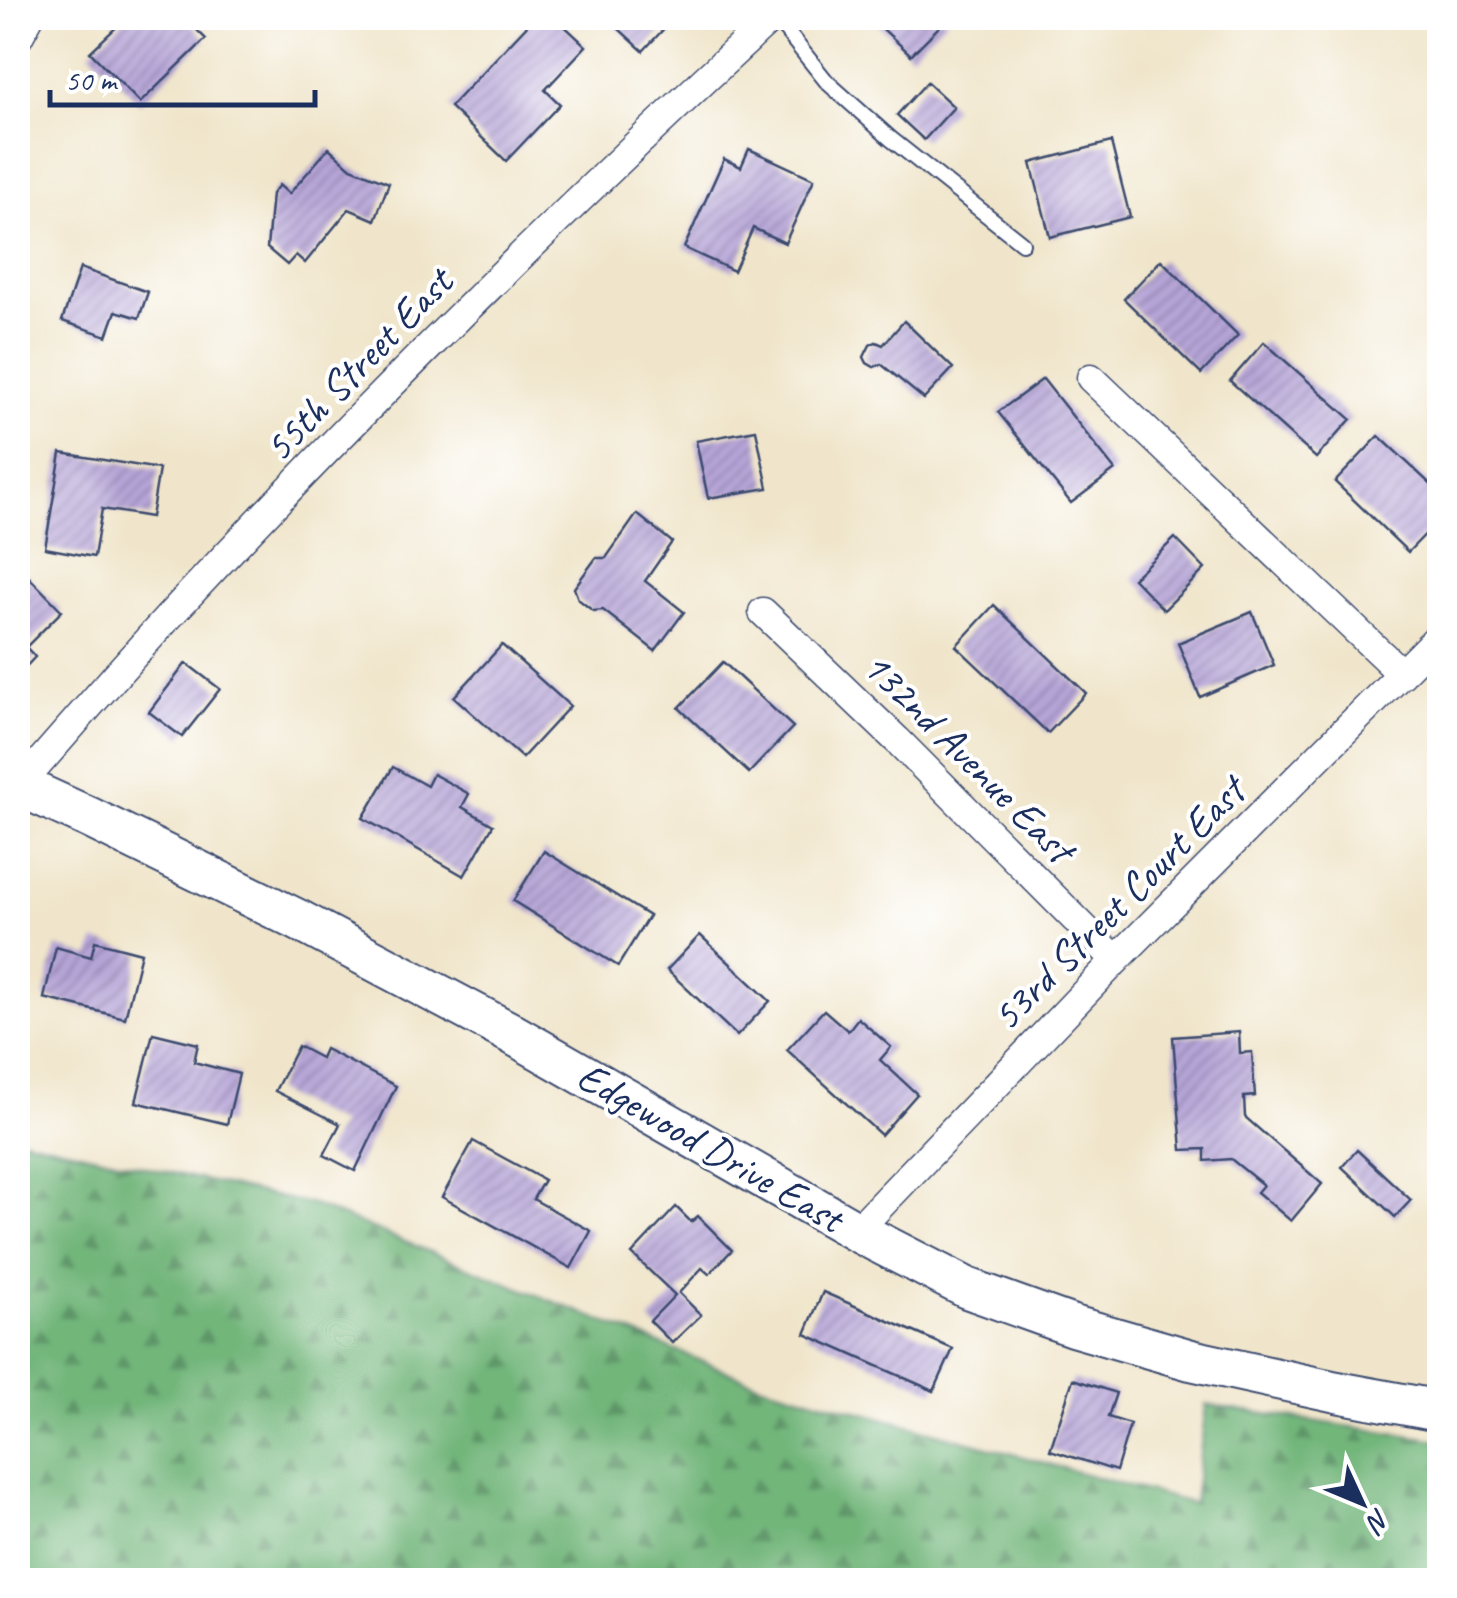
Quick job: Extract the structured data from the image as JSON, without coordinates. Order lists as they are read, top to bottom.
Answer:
{
  "streets": {
    "street": [
      "55th Street East",
      "132nd Avenue East",
      "53rd Street Court East",
      "Edgewood Drive East"
    ]
  },
  "crossings": [
    ["55th Street East", "Edgewood Drive East"],
    ["132nd Avenue East", "53rd Street Court East"],
    ["53rd Street Court East", "Edgewood Drive East"]
  ],
  "scale_bar": "50 m",
  "north": "bottom right"
}
